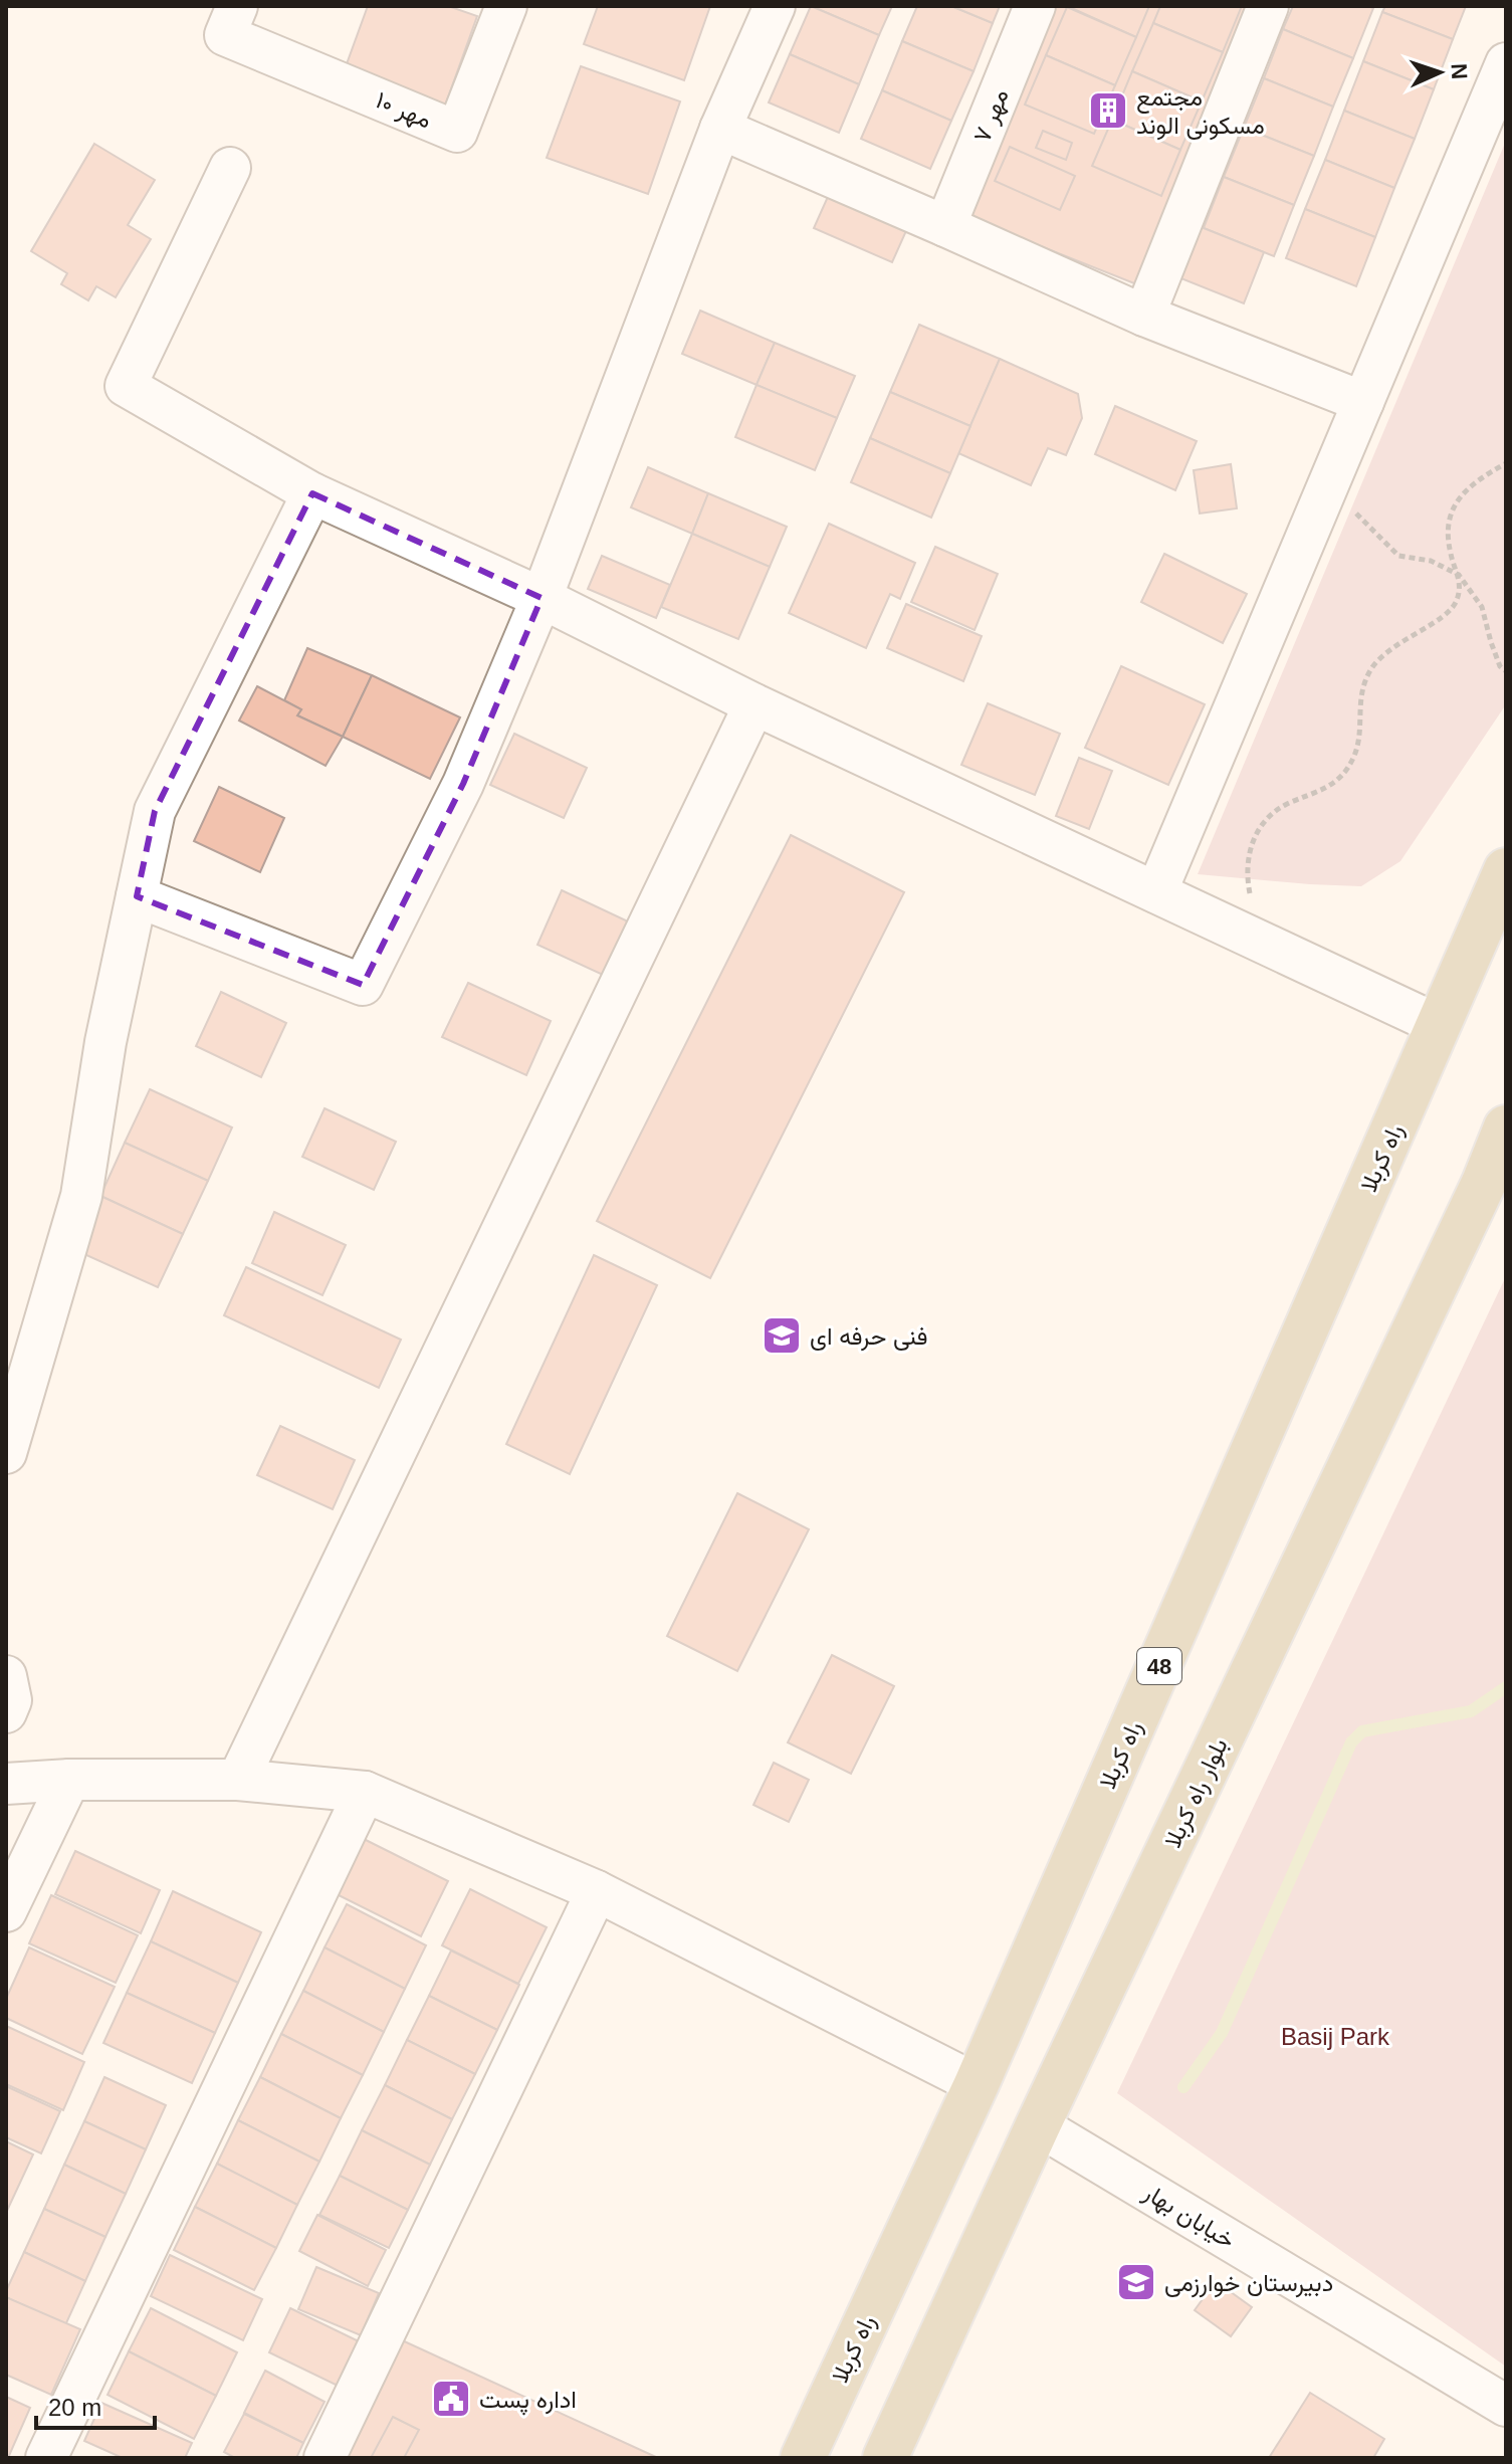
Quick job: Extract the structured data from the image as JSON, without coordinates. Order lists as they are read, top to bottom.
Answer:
{
  "streets": {
    "main road": ["راه کربلا", "48", "بلوار راه کربلا"],
    "street": ["مهر ۱۰", "مهر ۷", "خیابان بهار"]
  },
  "crossings": [
    ["بلوار راه کربلا", "خیابان بهار"]
  ],
  "parks": ["Basij Park"],
  "places": {
    "building": ["مجتمع مسکونی الوند"],
    "school or university": ["فنی حرفه ای", "دبیرستان خوارزمی"],
    "public building": ["اداره پست"]
  },
  "scale_bar": "20 m",
  "north": "right"
}
